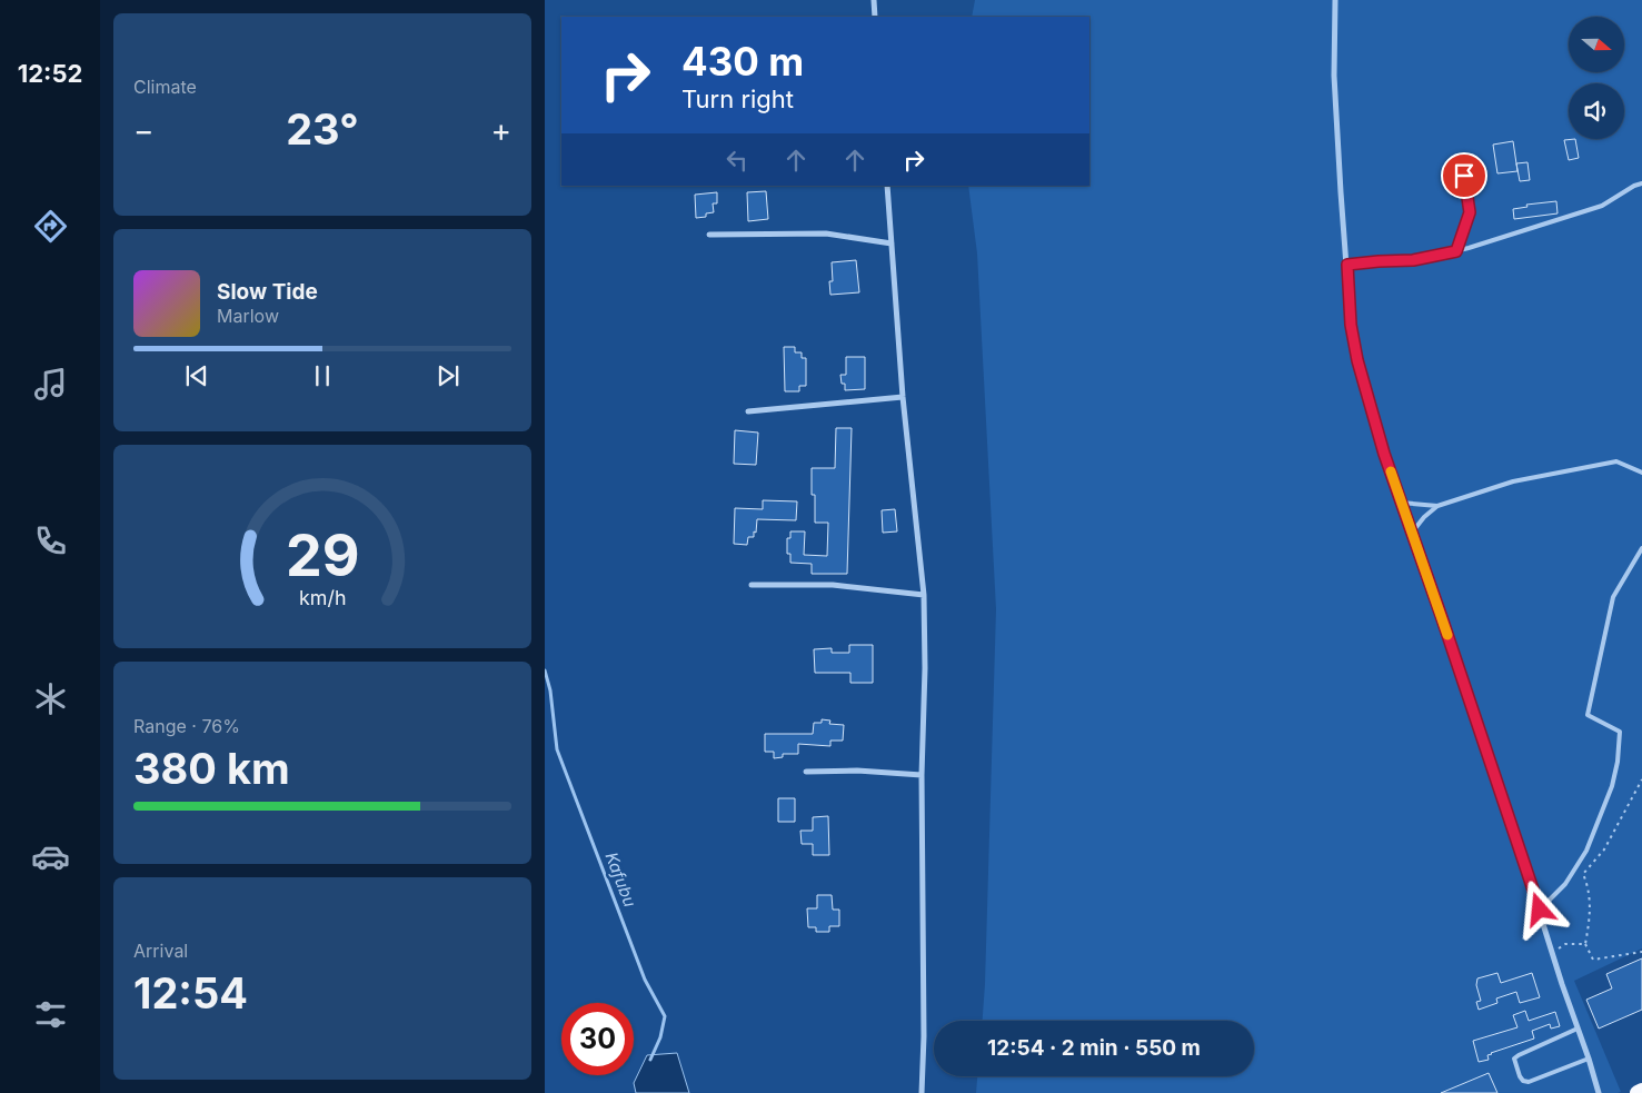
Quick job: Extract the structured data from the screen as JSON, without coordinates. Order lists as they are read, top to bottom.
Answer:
{
  "water": ["Kafubu"],
  "north": "right",
  "page": {
    "tabs": "12:52",
    "tile": [
      "Climate",
      ["Range · 76%", "380 km"],
      ["Arrival", "12:54"]
    ],
    "turn": ["430 m", "Turn right"],
    "heat": ["−", "23°", "+"],
    "song": ["Slow Tide", "Marlow"],
    "limit": "30",
    "trip": "12:54 · 2 min · 550 m",
    "gauge": ["29", "km/h"]
  }
}
